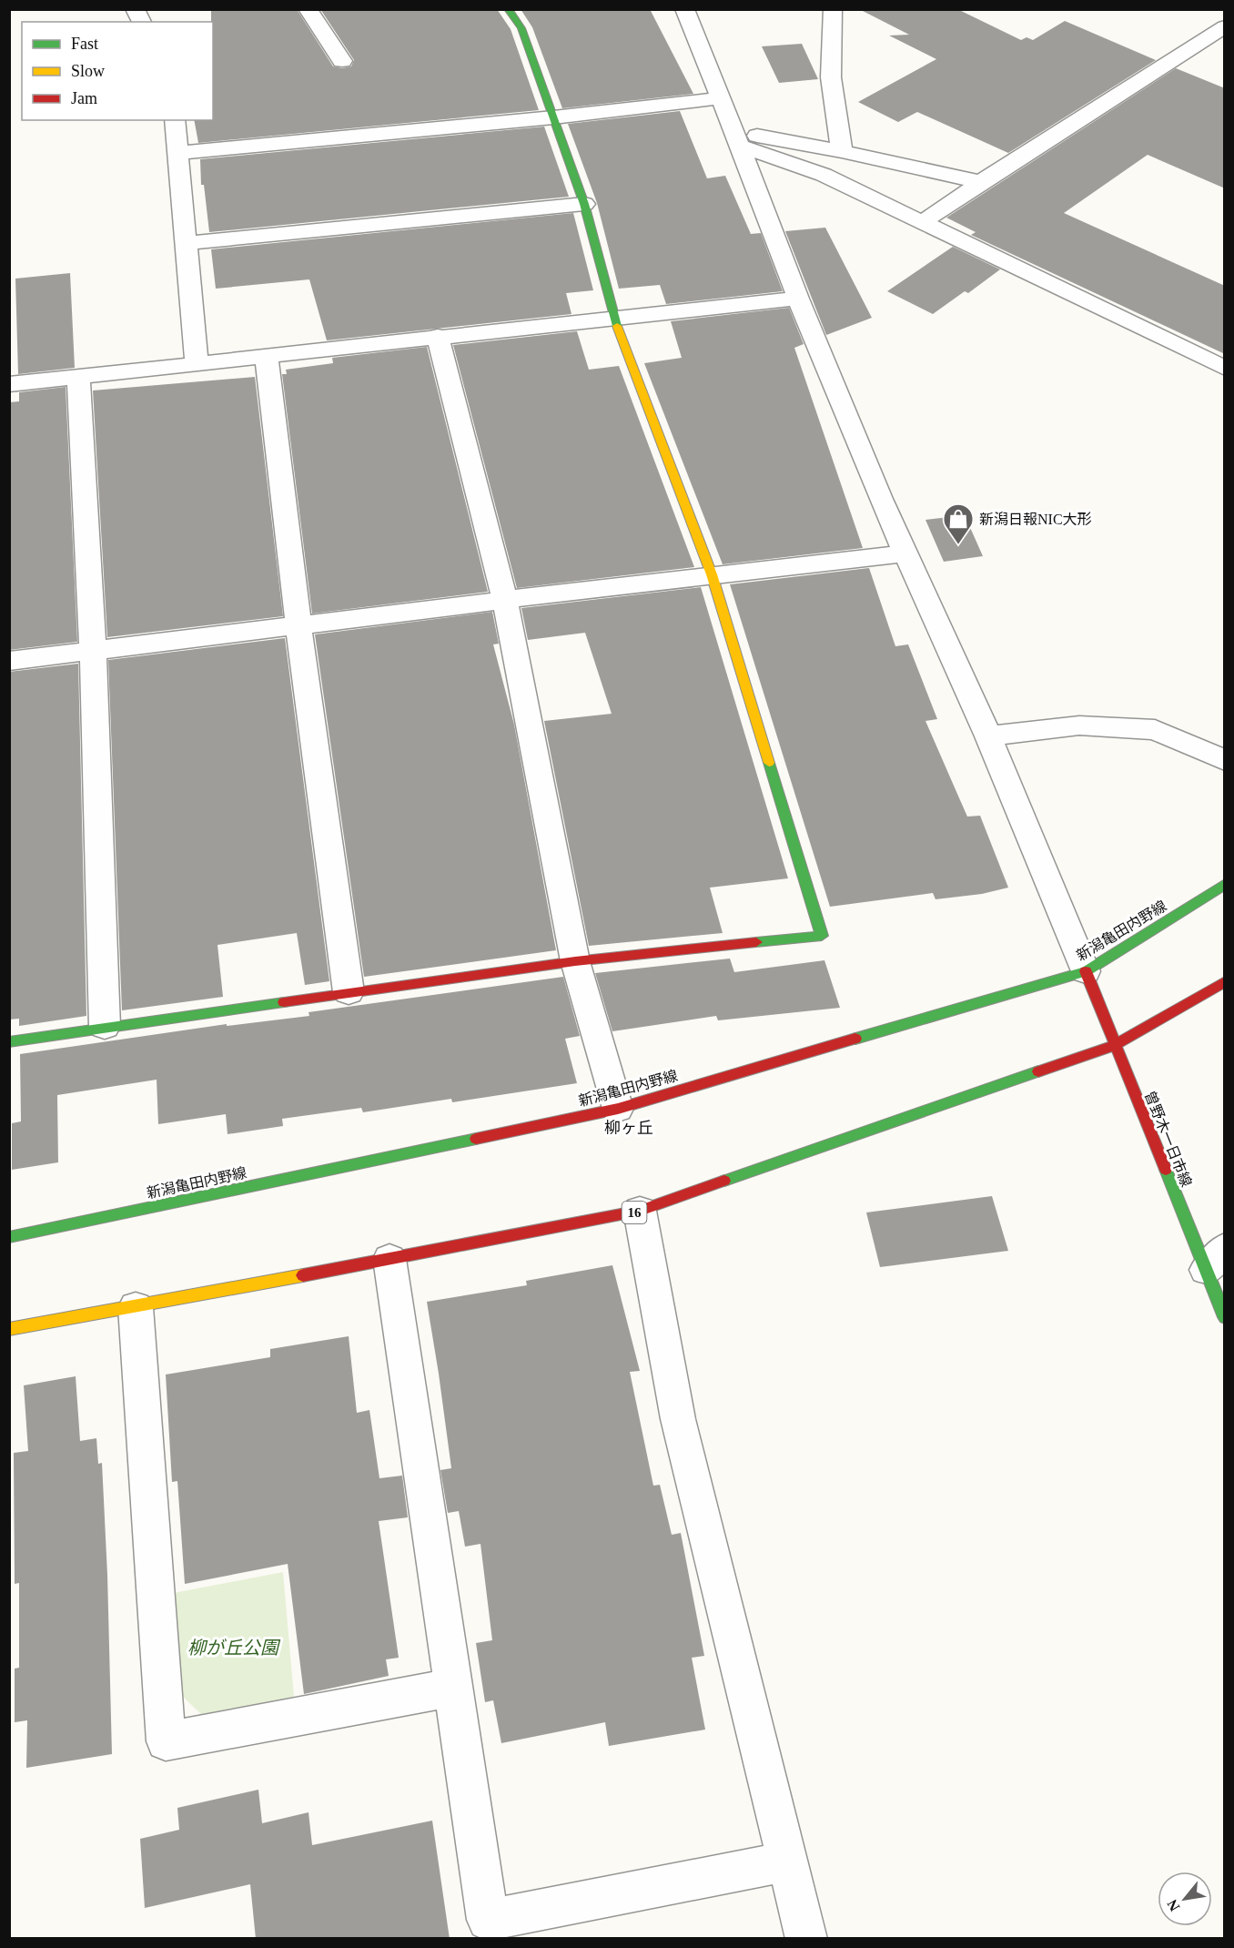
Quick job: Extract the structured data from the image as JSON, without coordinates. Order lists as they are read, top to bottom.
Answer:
{
  "streets": {
    "main road": ["新潟亀田内野線", "曽野木一日市線", "16"]
  },
  "crossings": [
    ["新潟亀田内野線", "曽野木一日市線"],
    ["曽野木一日市線", "16"]
  ],
  "districts": ["柳ヶ丘"],
  "parks": ["柳が丘公園"],
  "places": {
    "shop": ["新潟日報NIC大形"]
  },
  "legend": ["Fast", "Slow", "Jam"],
  "north": "bottom left"
}
